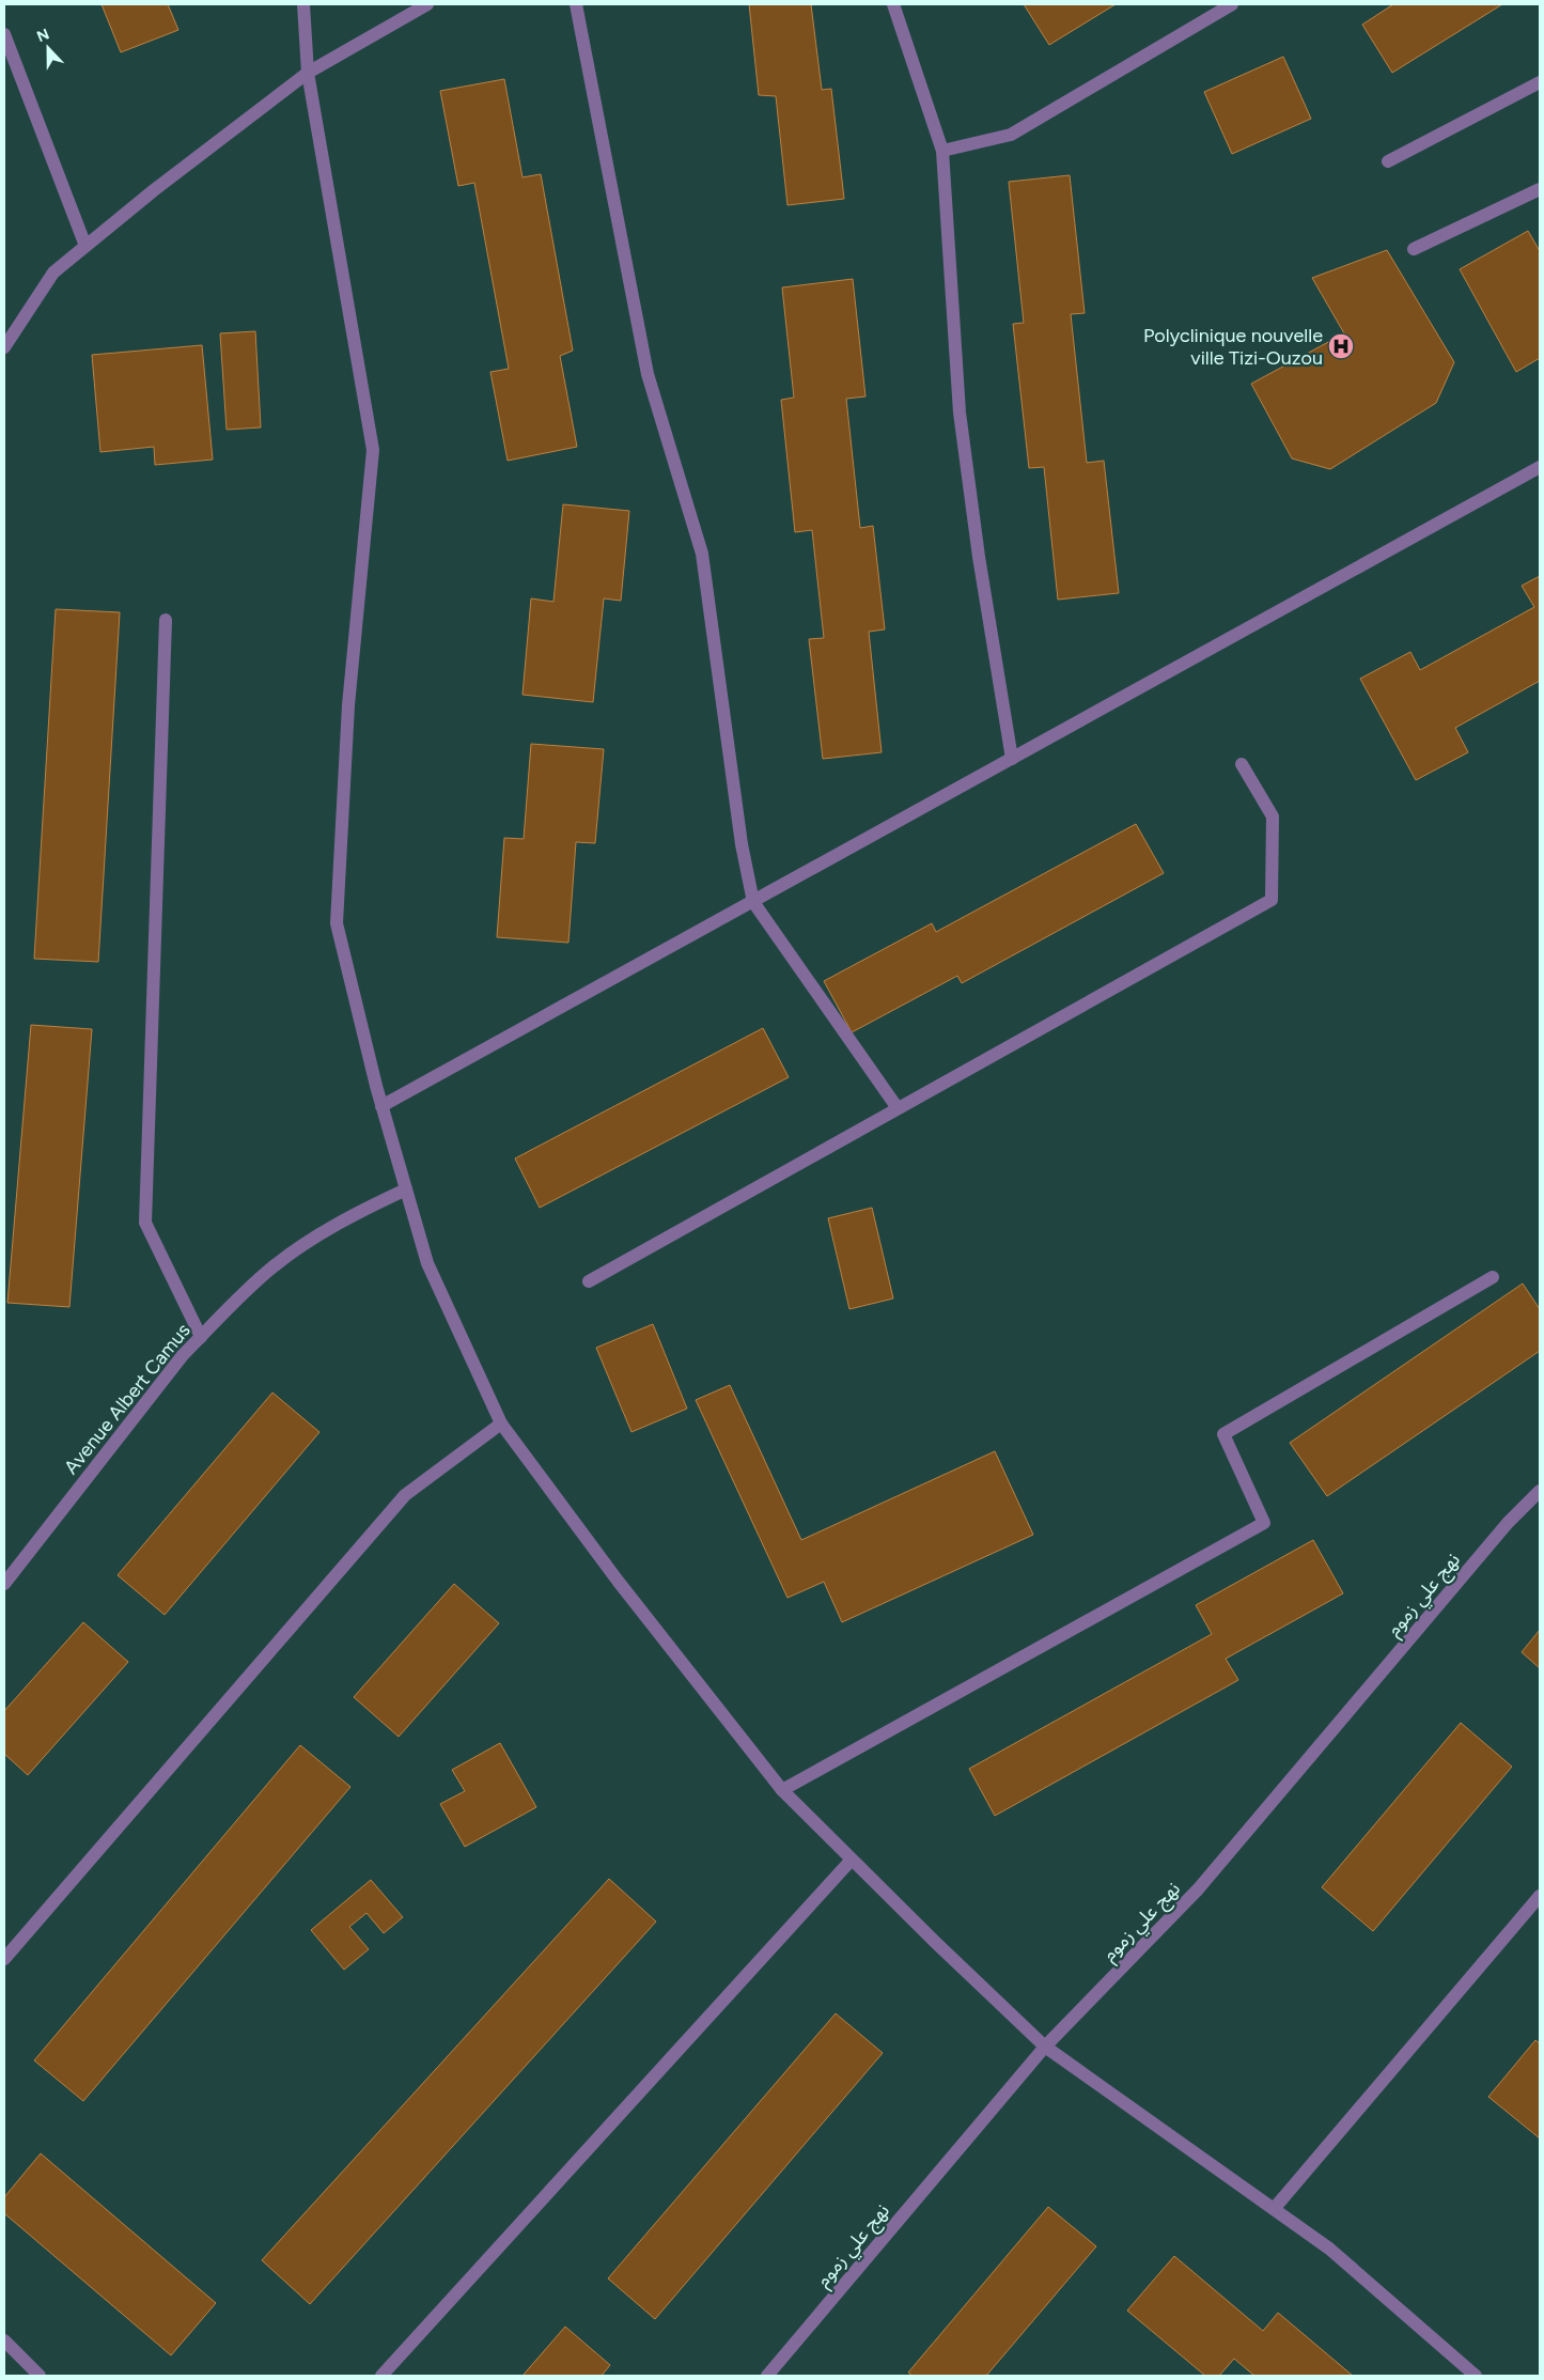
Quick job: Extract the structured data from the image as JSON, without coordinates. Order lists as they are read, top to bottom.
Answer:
{
  "streets": {
    "street": ["Avenue Albert Camus", "نهج علي زموم"]
  },
  "places": {
    "hospital": ["Polyclinique nouvelle ville Tizi-Ouzou"]
  },
  "north": "top"
}
